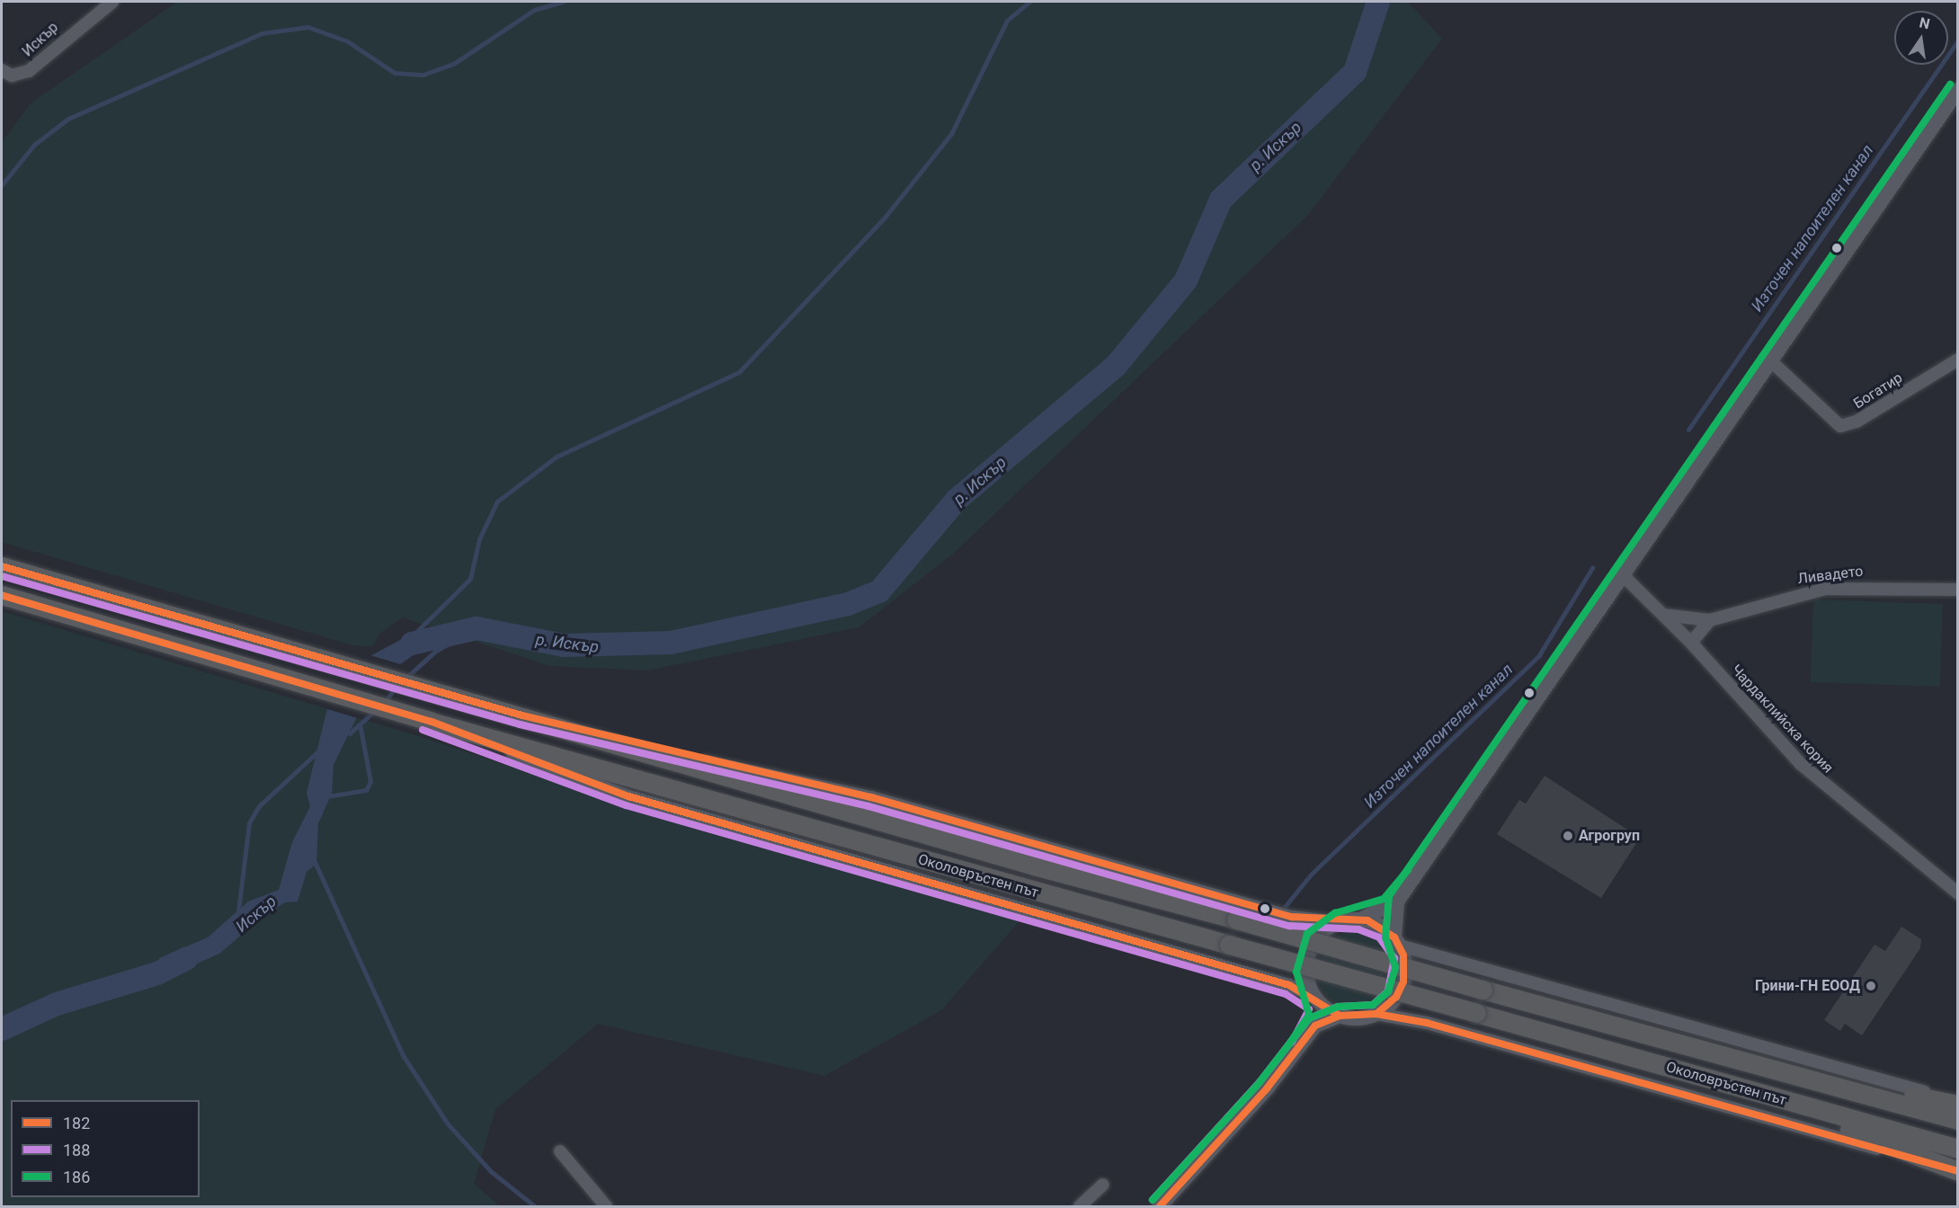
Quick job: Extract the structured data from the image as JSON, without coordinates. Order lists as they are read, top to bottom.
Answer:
{
  "streets": {
    "highway": ["Околовръстен път"],
    "street": [
      "Искър",
      "Богатир",
      "Ливадето",
      "Чардаклийска кория"
    ]
  },
  "crossings": [
    ["Ливадето", "Чардаклийска кория"]
  ],
  "water": ["р. Искър", "Източен напоителен канал", "Искър"],
  "places": ["Агрогруп", "Грини-ГН ЕООД"],
  "lines": ["transit line 186", "transit line 182", "transit line 188"],
  "legend": ["182", "188", "186"],
  "north": "top"
}
